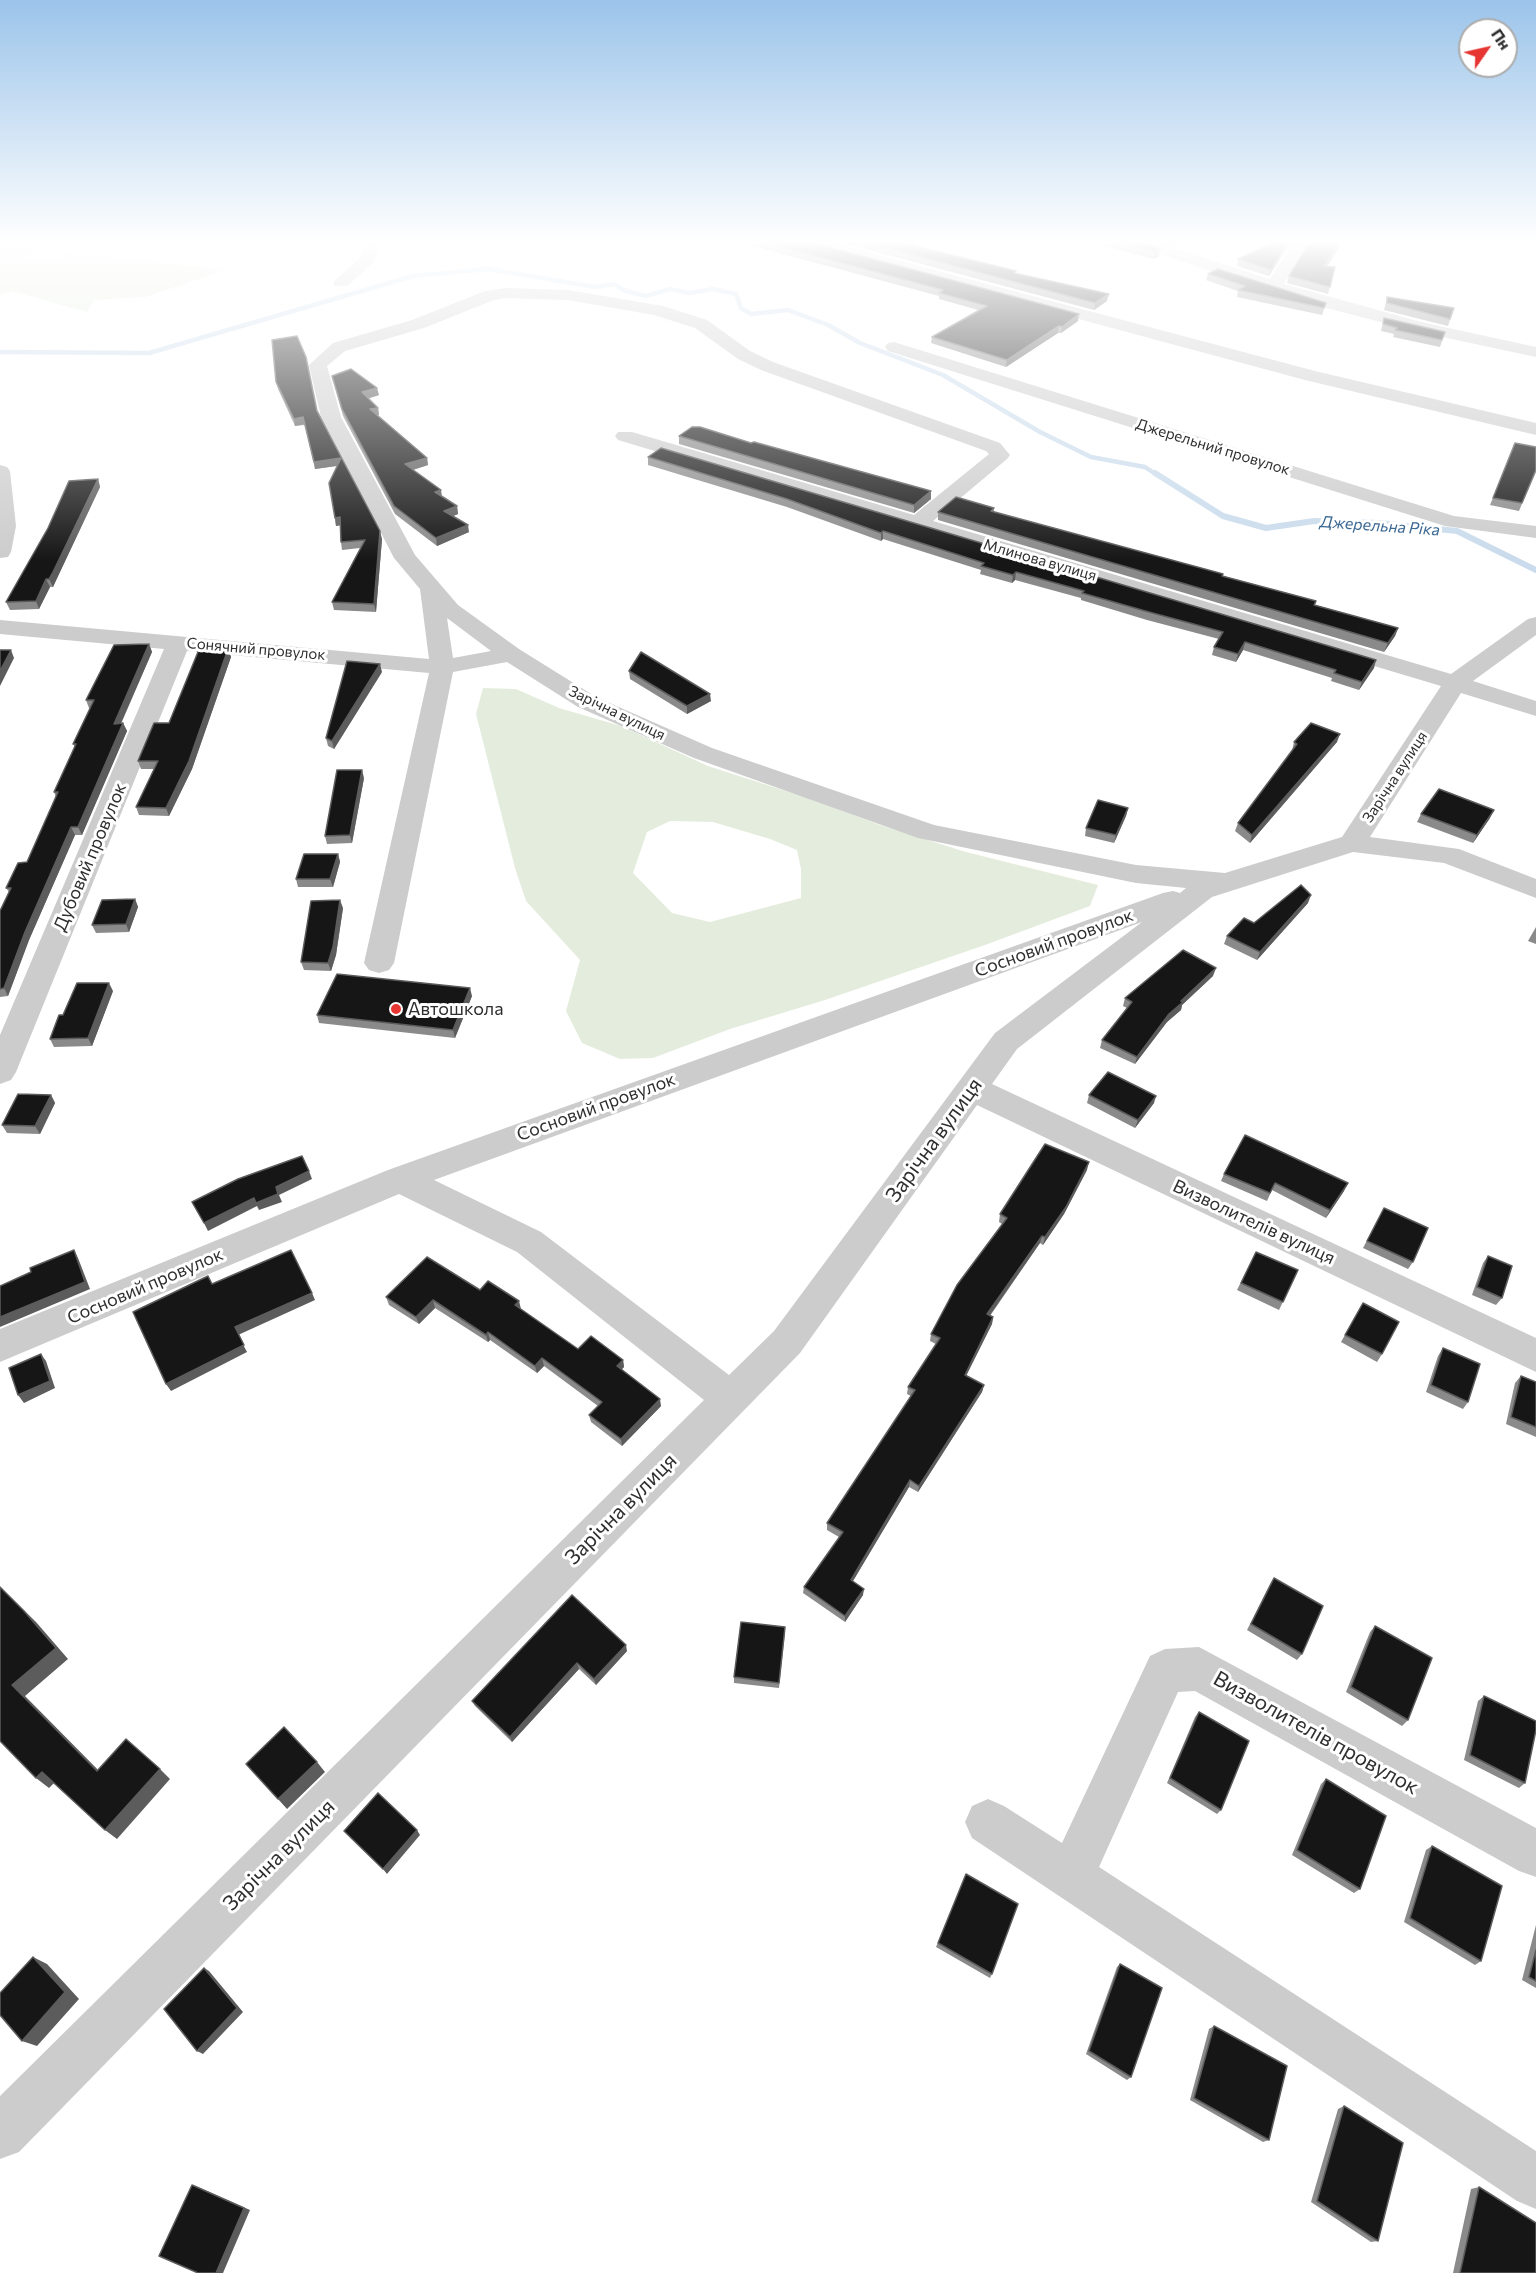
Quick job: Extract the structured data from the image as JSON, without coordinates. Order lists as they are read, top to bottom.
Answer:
{
  "streets": {
    "street": [
      "Джерельний провулок",
      "Млинова вулиця",
      "Сонячний провулок",
      "Зарічна вулиця",
      "Дубовий провулок",
      "Сосновий провулок",
      "Визволителів вулиця",
      "Визволителів провулок"
    ]
  },
  "crossings": [
    ["Млинова вулиця", "Зарічна вулиця"],
    ["Сонячний провулок", "Зарічна вулиця"],
    ["Сонячний провулок", "Дубовий провулок"],
    ["Зарічна вулиця", "Сосновий провулок"],
    ["Зарічна вулиця", "Визволителів вулиця"]
  ],
  "water": ["Джерельна Ріка"],
  "places": ["Автошкола"],
  "north": "top right"
}
